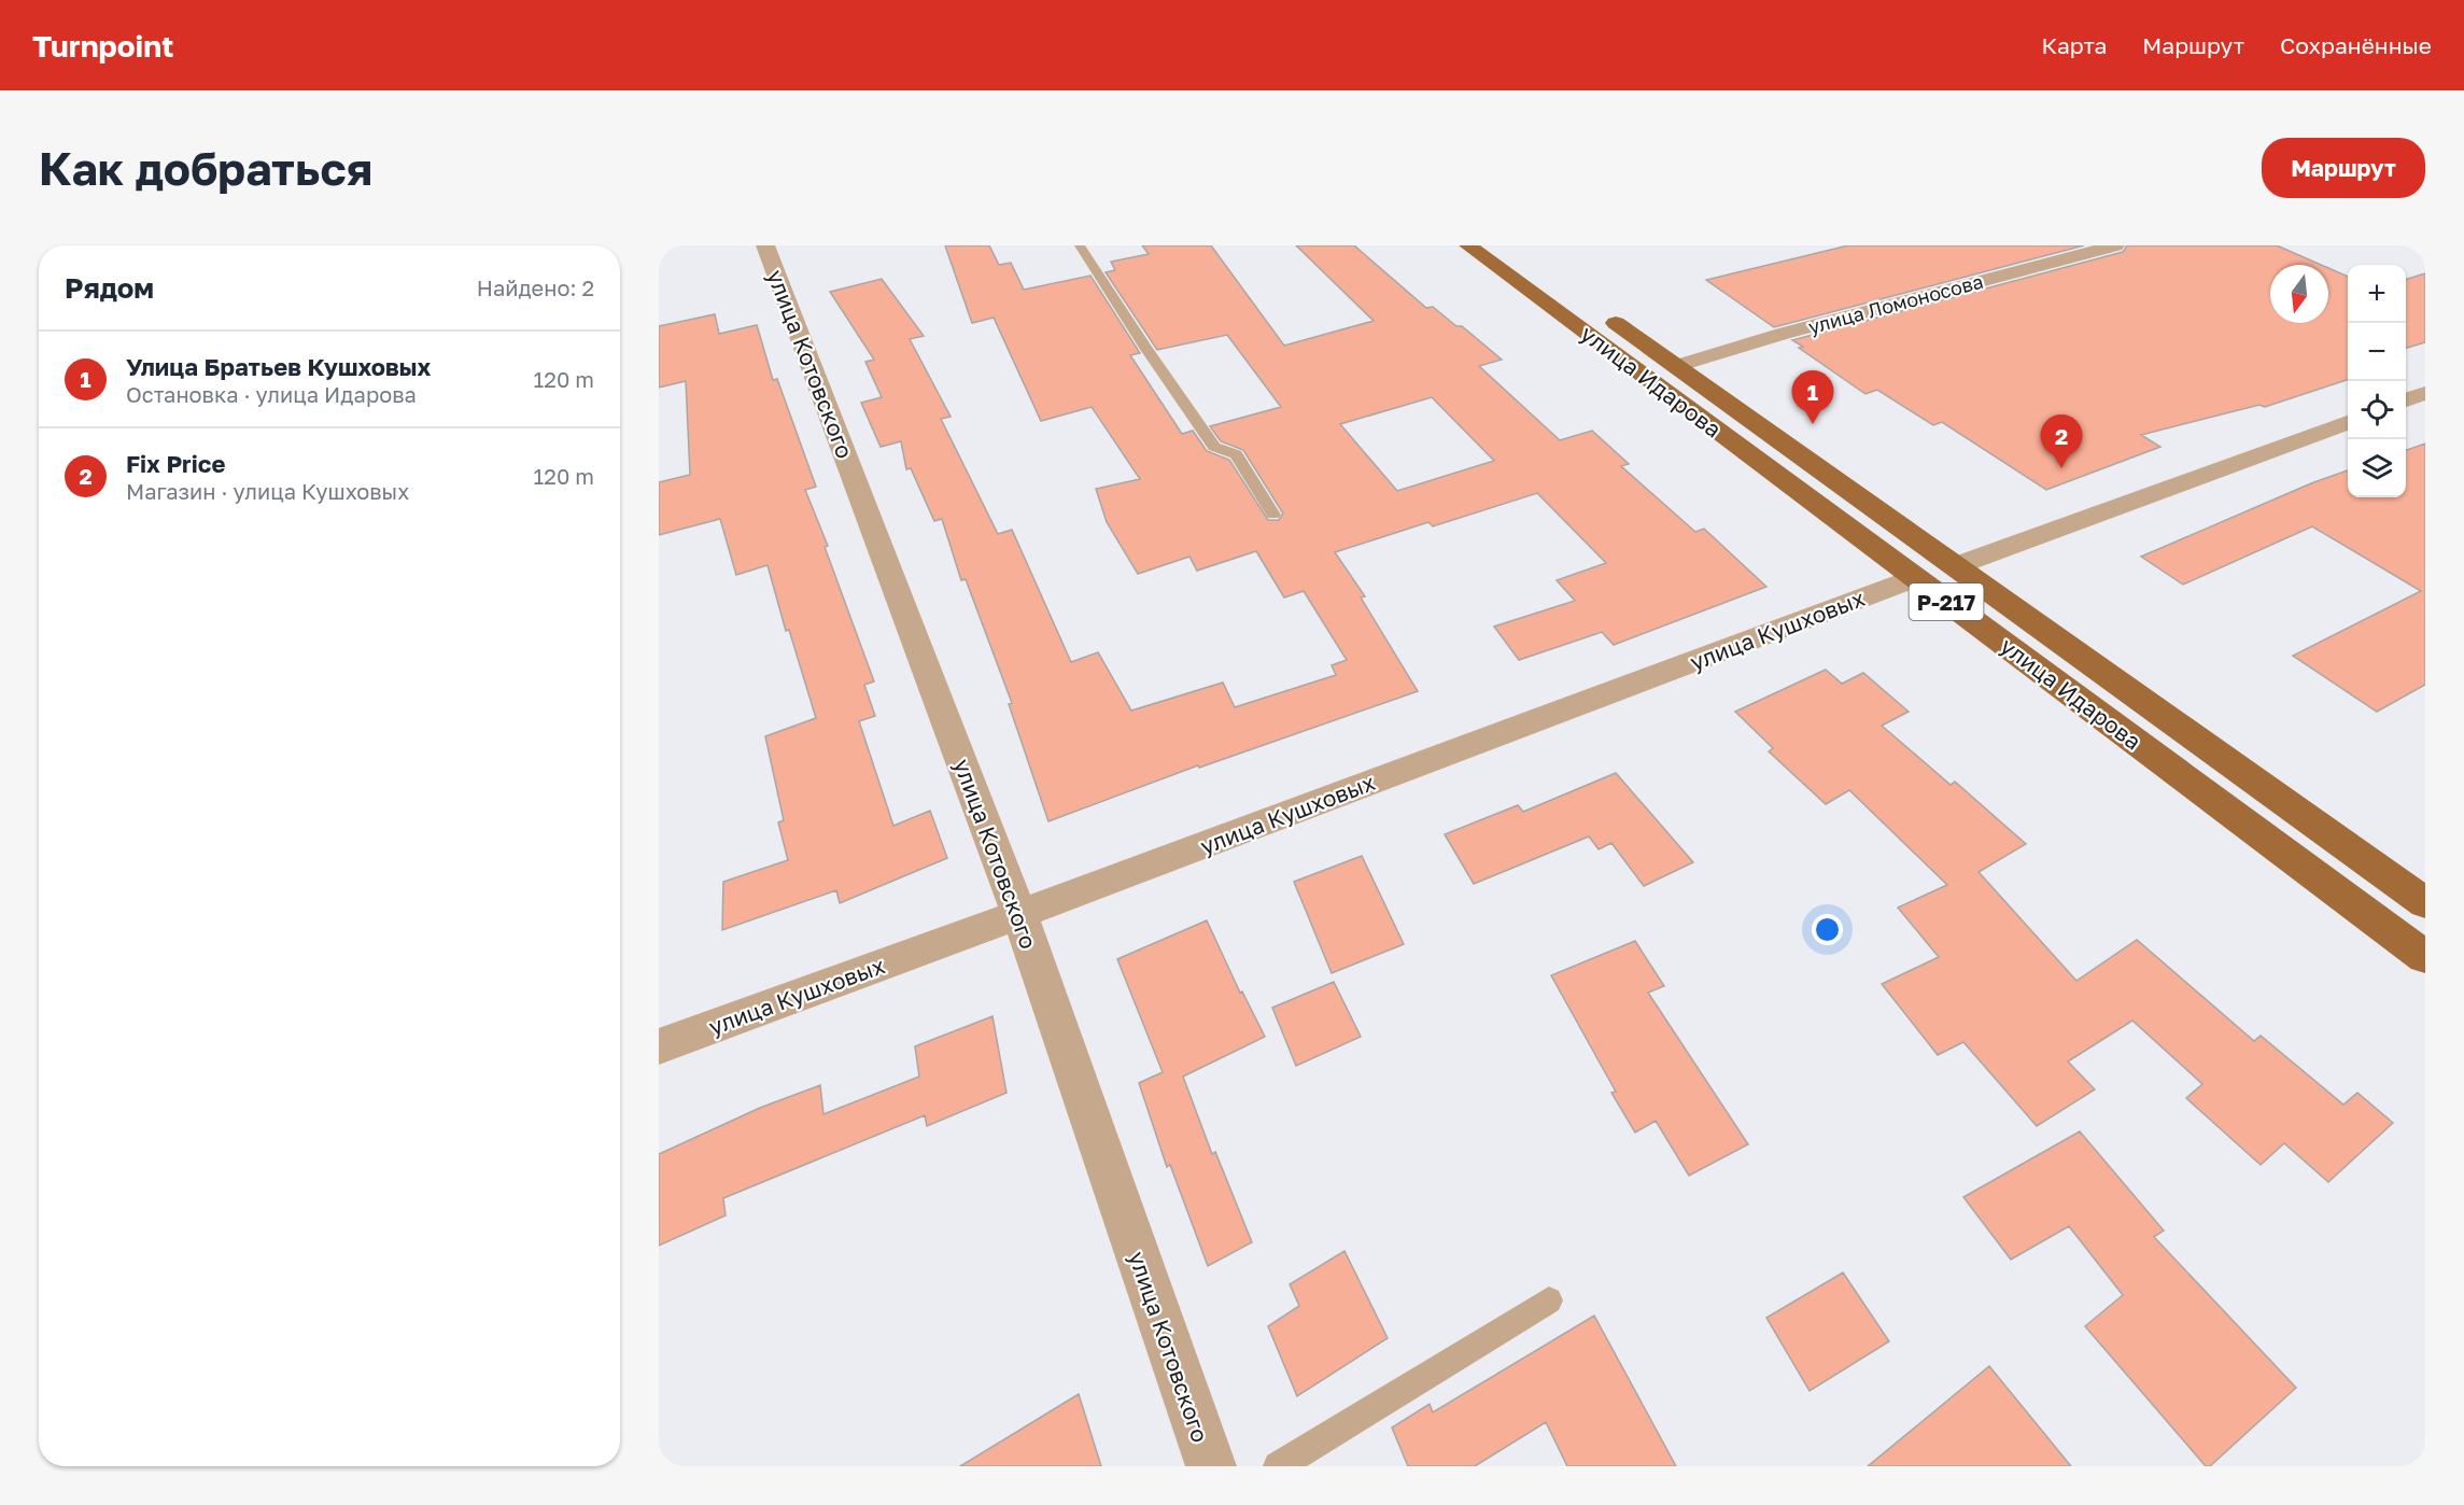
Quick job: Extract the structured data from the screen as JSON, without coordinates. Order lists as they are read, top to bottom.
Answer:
{
  "streets": {
    "main road": ["улица Идарова", "Р-217"],
    "street": ["улица Ломоносова", "улица Котовского", "улица Кушховых"]
  },
  "crossings": [
    ["улица Ломоносова", "улица Идарова"],
    ["улица Котовского", "улица Кушховых"],
    ["улица Идарова", "улица Кушховых"]
  ],
  "north": "bottom",
  "page": {
    "header": "Turnpoint",
    "nav": ["Карта", "Маршрут", "Сохранённые"],
    "buttons": "Маршрут",
    "title": "Как добраться",
    "heading": ["Рядом", "Найдено: 2"],
    "map_buttons": ["+", "−"],
    "list": [
      {
        "mark": "1",
        "name": "Улица Братьев Кушховых",
        "note": "Остановка · улица Идарова",
        "value": "120 m"
      },
      {
        "mark": "2",
        "name": "Fix Price",
        "note": "Магазин · улица Кушховых",
        "value": "120 m"
      }
    ],
    "pins": ["1", "2"]
  }
}
